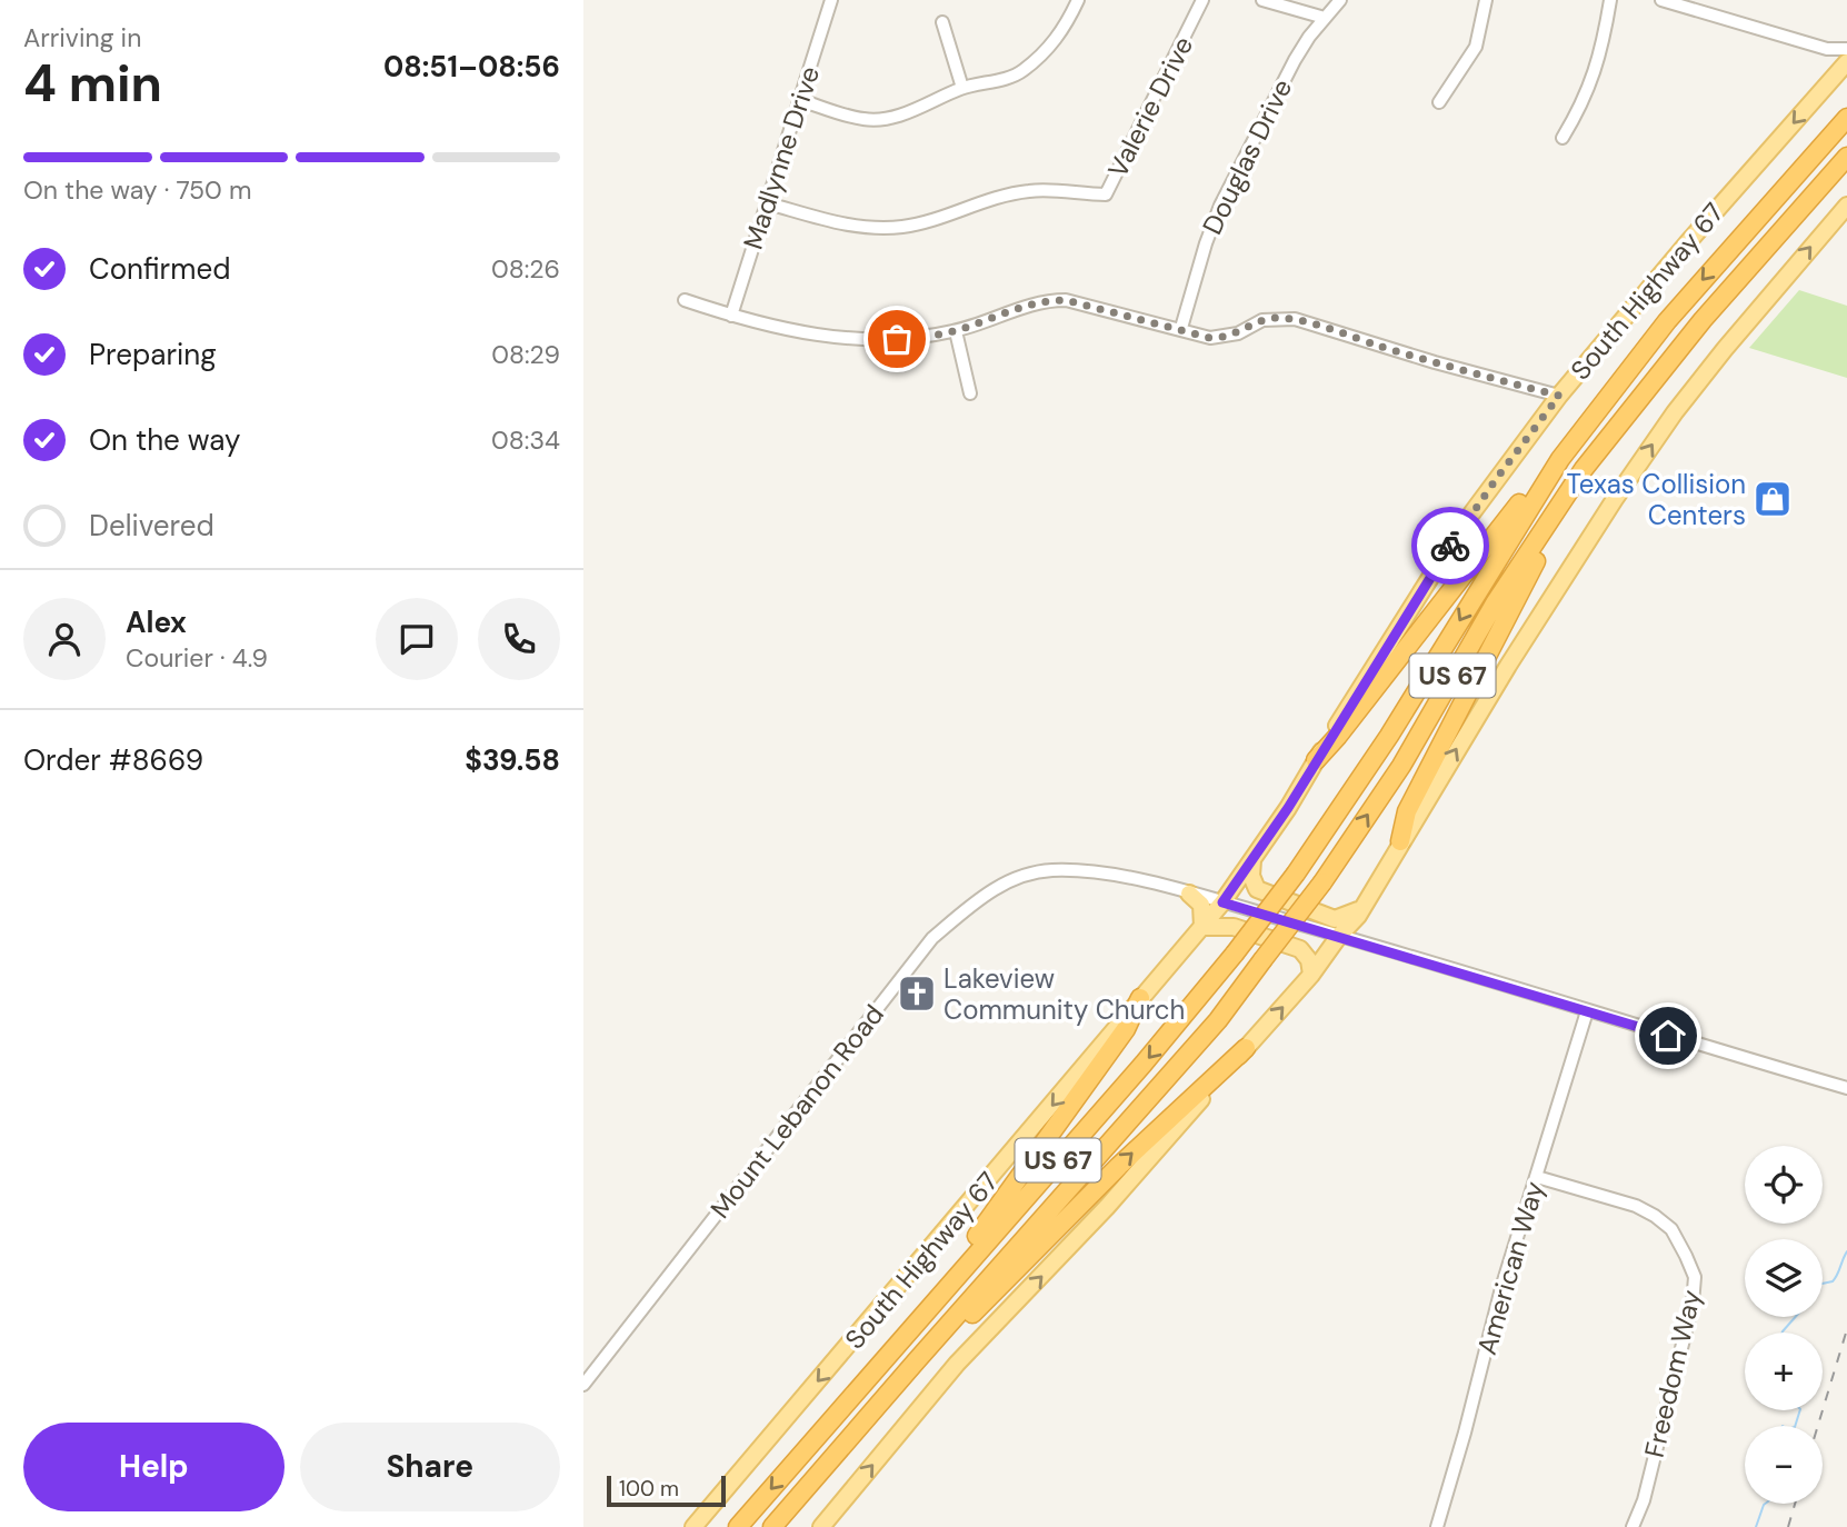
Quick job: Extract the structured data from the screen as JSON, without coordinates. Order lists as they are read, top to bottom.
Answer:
{
  "streets": {
    "highway": ["US 67"],
    "main road": ["South Highway 67"],
    "street": [
      "Valerie Drive",
      "Douglas Drive",
      "Madlynne Drive",
      "Mount Lebanon Road",
      "American Way",
      "Freedom Way"
    ]
  },
  "crossings": [
    ["Valerie Drive", "Madlynne Drive"],
    ["South Highway 67", "Mount Lebanon Road"],
    ["Mount Lebanon Road", "American Way"],
    ["American Way", "Freedom Way"]
  ],
  "places": {
    "shop": ["Texas Collision Centers"],
    "church": ["Lakeview Community Church"]
  },
  "scale_bar": "100 m",
  "page": {
    "heading": ["4 min", "Arriving in", "08:51–08:56"],
    "panel": [
      "Alex",
      "Courier · 4.9",
      "Order #8669",
      "$39.58"
    ],
    "bar": "On the way · 750 m",
    "list": [
      ["Confirmed", "08:26"],
      ["Preparing", "08:29"],
      ["On the way", "08:34"],
      "Delivered"
    ],
    "map_buttons": ["+", "−"],
    "buttons": ["Help", "Share"],
    "scale": "100 m"
  }
}
